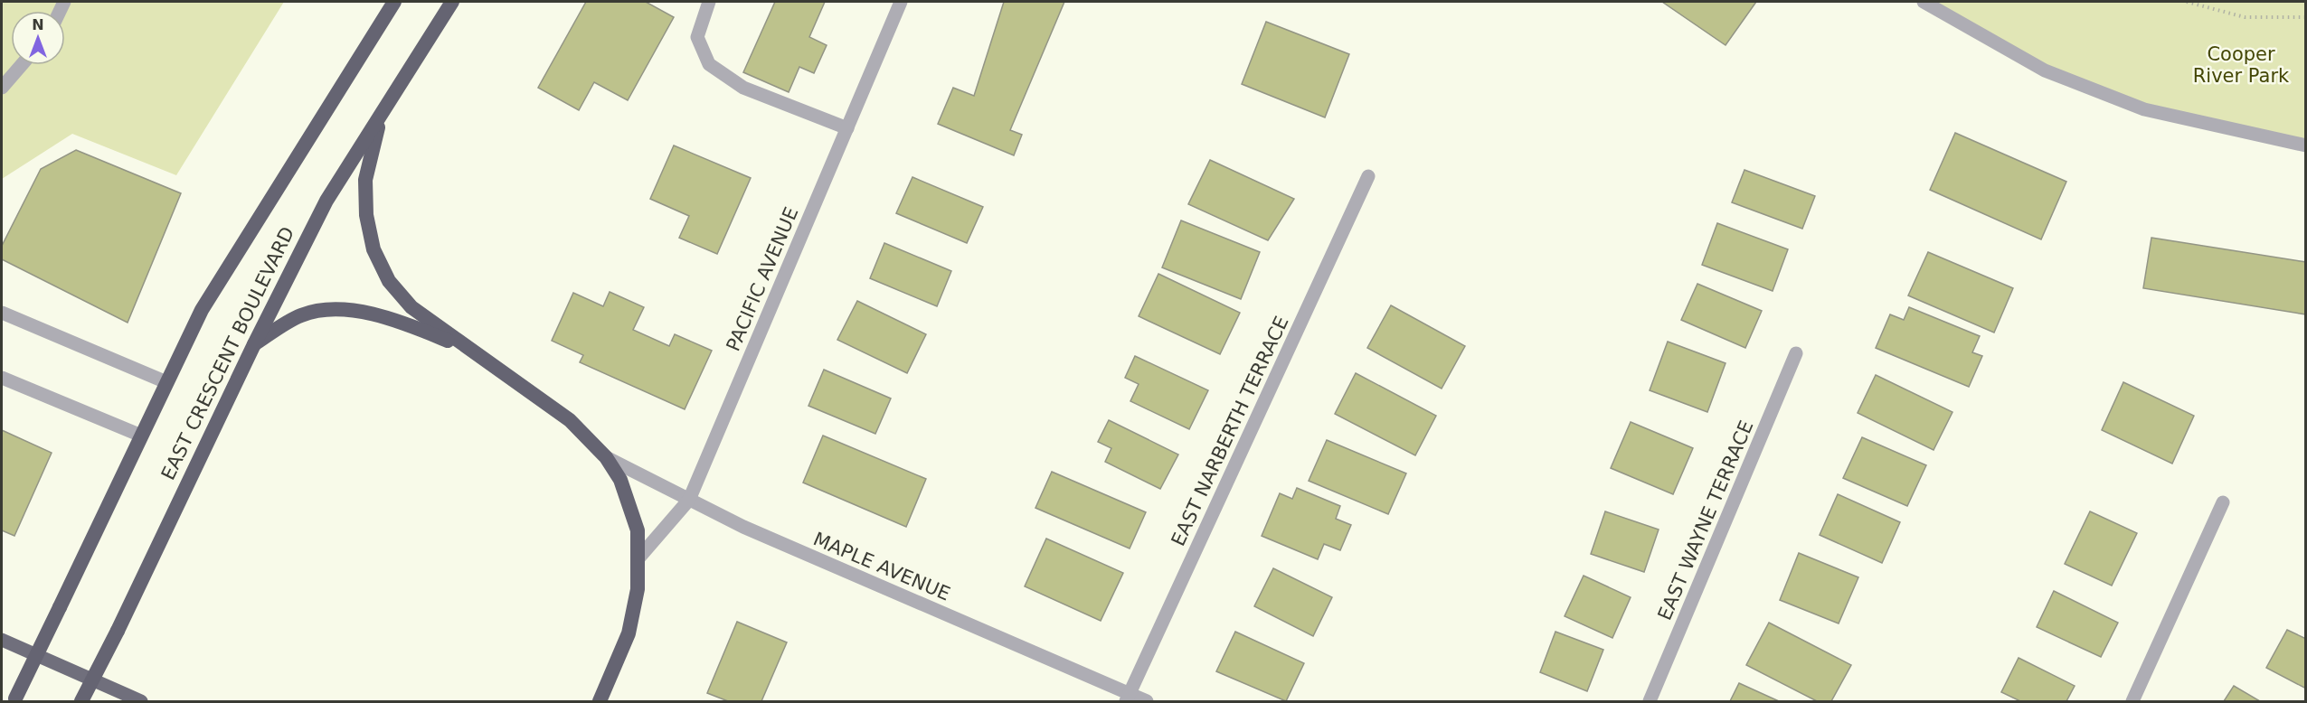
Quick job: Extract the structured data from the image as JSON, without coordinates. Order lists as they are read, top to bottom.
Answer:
{
  "streets": {
    "highway": ["EAST CRESCENT BOULEVARD"],
    "street": [
      "PACIFIC AVENUE",
      "EAST NARBERTH TERRACE",
      "EAST WAYNE TERRACE",
      "MAPLE AVENUE"
    ]
  },
  "crossings": [
    ["PACIFIC AVENUE", "MAPLE AVENUE"],
    ["EAST NARBERTH TERRACE", "MAPLE AVENUE"]
  ],
  "parks": ["Cooper River Park"],
  "north": "top"
}
